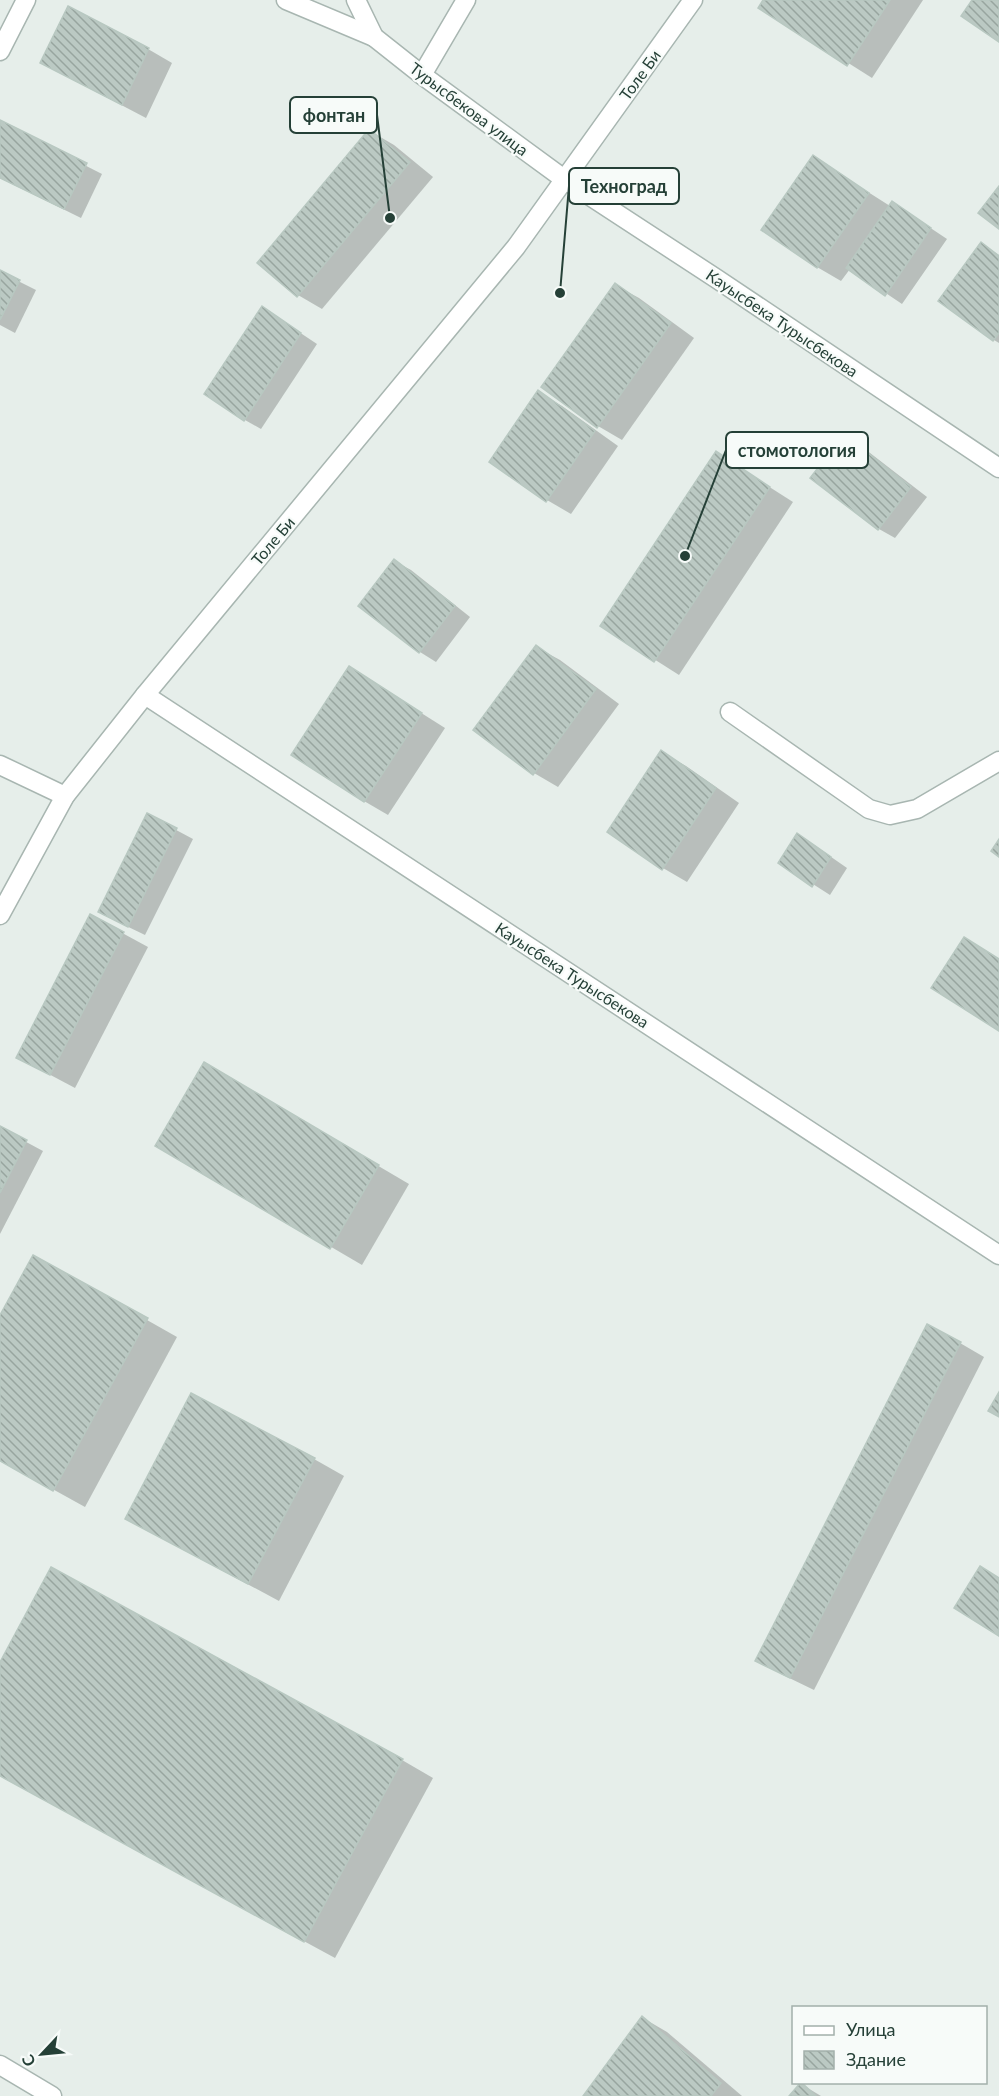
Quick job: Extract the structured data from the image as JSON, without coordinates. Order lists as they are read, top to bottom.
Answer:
{
  "streets": {
    "street": ["Толе Би", "Турысбекова улица", "Кауысбека Турысбекова"]
  },
  "crossings": [
    ["Толе Би", "Турысбекова улица"],
    ["Толе Би", "Кауысбека Турысбекова"],
    ["Турысбекова улица", "Кауысбека Турысбекова"]
  ],
  "places": ["фонтан", "Техноград", "стомотология"],
  "legend": ["Улица", "Здание"],
  "north": "bottom left"
}
